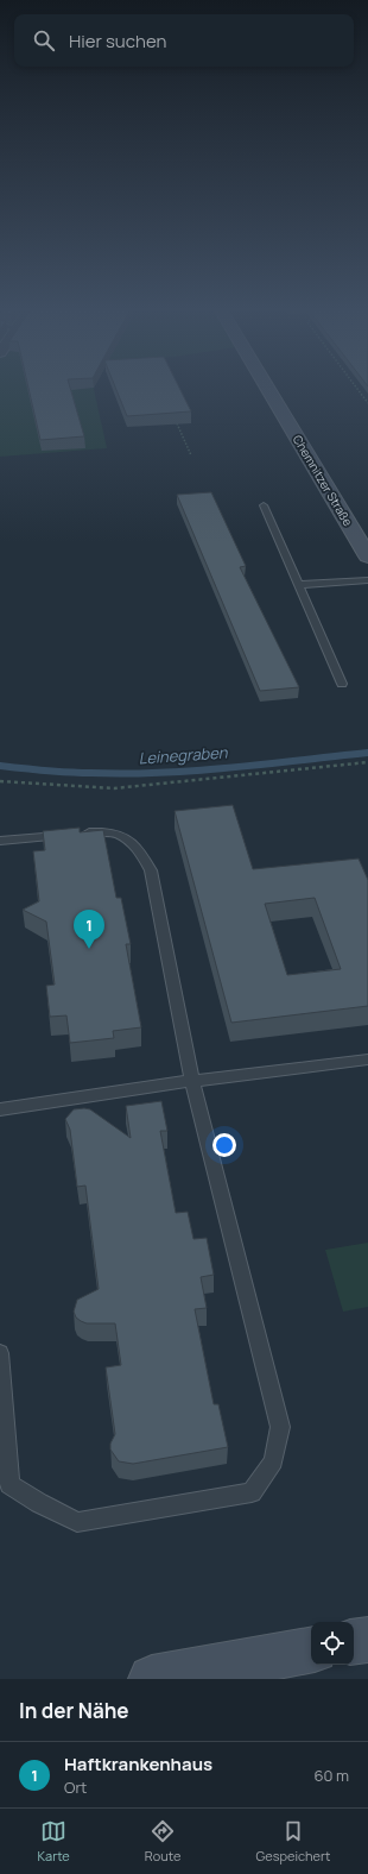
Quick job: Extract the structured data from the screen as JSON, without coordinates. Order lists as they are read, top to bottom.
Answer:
{
  "streets": {
    "main road": ["Chemnitzer Straße"]
  },
  "water": ["Leinegraben"],
  "page": {
    "search": "Hier suchen",
    "pins": "1",
    "heading": "In der Nähe",
    "list": [
      {
        "mark": "1",
        "name": "Haftkrankenhaus",
        "note": "Ort",
        "value": "60 m"
      }
    ],
    "nav": ["Karte", "Route", "Gespeichert"]
  }
}
